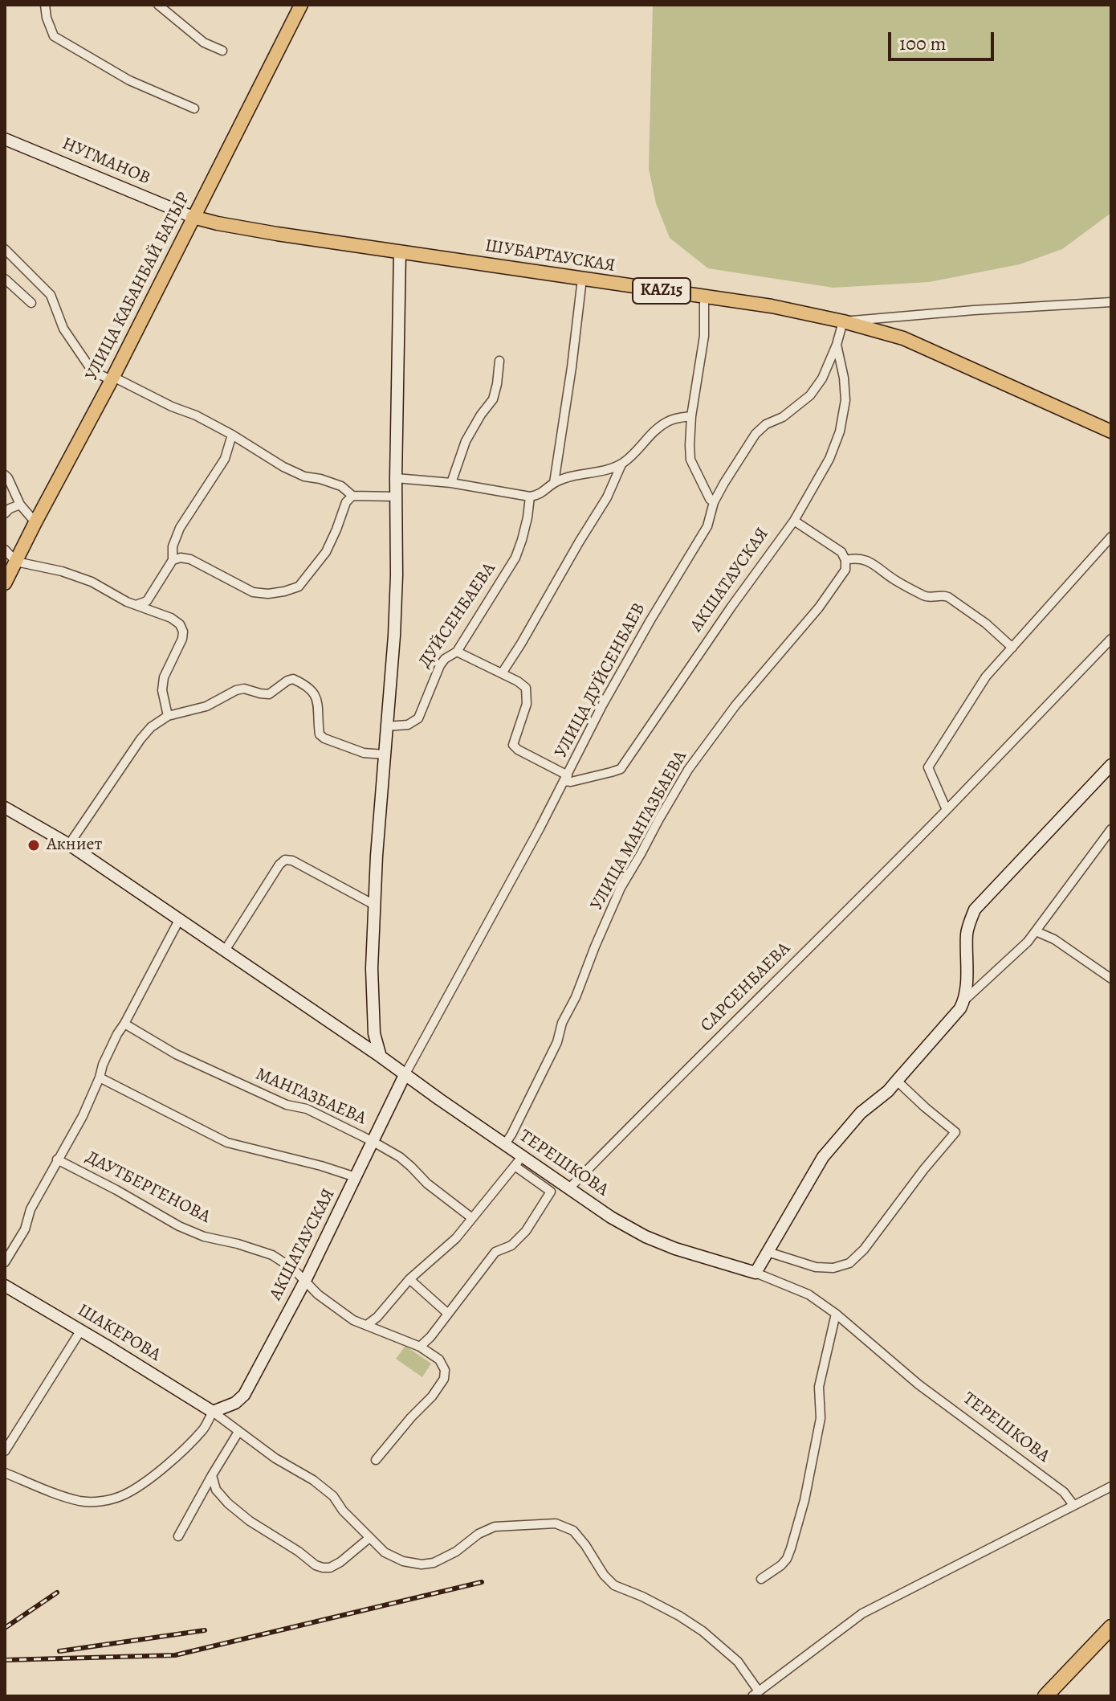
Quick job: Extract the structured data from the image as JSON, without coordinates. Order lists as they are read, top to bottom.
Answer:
{
  "streets": {
    "main road": ["ШУБАРТАУСКАЯ", "УЛИЦА КАБАНБАЙ БАТЫР", "KAZ15"],
    "street": [
      "НУГМАНОВ",
      "АКШАТАУСКАЯ",
      "ДУЙСЕНБАЕВА",
      "УЛИЦА ДУЙСЕНБАЕВ",
      "УЛИЦА МАНГАЗБАЕВА",
      "САРСЕНБАЕВА",
      "МАНГАЗБАЕВА",
      "ТЕРЕШКОВА",
      "ДАУТБЕРГЕНОВА",
      "ШАКЕРОВА"
    ]
  },
  "crossings": [
    ["НУГМАНОВ", "ШУБАРТАУСКАЯ"],
    ["НУГМАНОВ", "УЛИЦА КАБАНБАЙ БАТЫР"],
    ["ШУБАРТАУСКАЯ", "УЛИЦА КАБАНБАЙ БАТЫР"],
    ["ШУБАРТАУСКАЯ", "УЛИЦА ДУЙСЕНБАЕВ"],
    ["АКШАТАУСКАЯ", "УЛИЦА ДУЙСЕНБАЕВ"],
    ["АКШАТАУСКАЯ", "МАНГАЗБАЕВА"],
    ["АКШАТАУСКАЯ", "ТЕРЕШКОВА"],
    ["АКШАТАУСКАЯ", "ДАУТБЕРГЕНОВА"],
    ["АКШАТАУСКАЯ", "ШАКЕРОВА"],
    ["УЛИЦА ДУЙСЕНБАЕВ", "ТЕРЕШКОВА"],
    ["УЛИЦА МАНГАЗБАЕВА", "ТЕРЕШКОВА"],
    ["САРСЕНБАЕВА", "ТЕРЕШКОВА"]
  ],
  "places": ["Акниет"],
  "scale_bar": "100 m"
}
